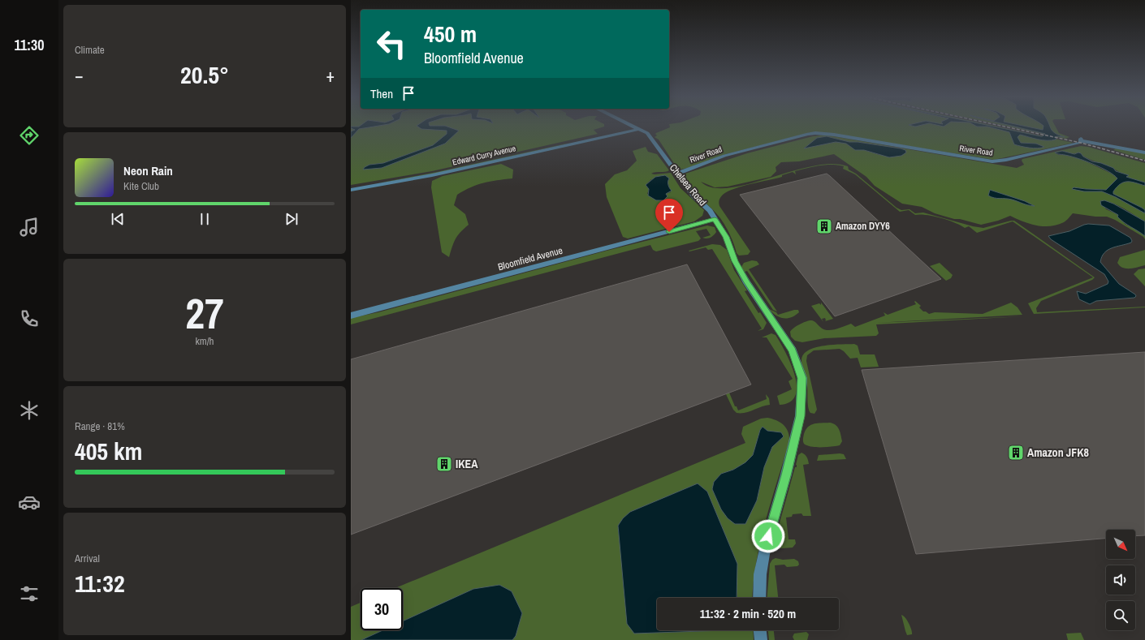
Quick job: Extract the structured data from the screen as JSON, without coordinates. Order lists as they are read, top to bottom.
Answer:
{
  "streets": {
    "street": [
      "River Road",
      "Edward Curry Avenue",
      "Chelsea Road",
      "Bloomfield Avenue"
    ]
  },
  "crossings": [
    ["River Road", "Chelsea Road"],
    ["Edward Curry Avenue", "Chelsea Road"],
    ["Chelsea Road", "Bloomfield Avenue"]
  ],
  "places": {
    "building": ["Amazon DYY6", "Amazon JFK8", "IKEA"]
  },
  "north": "bottom right",
  "page": {
    "tabs": "11:30",
    "tile": [
      "Climate",
      ["27", "km/h"],
      ["Range · 81%", "405 km"],
      ["Arrival", "11:32"]
    ],
    "turn": ["450 m", "Bloomfield Avenue"],
    "heat": ["−", "20.5°", "+"],
    "then": "Then",
    "song": ["Neon Rain", "Kite Club"],
    "limit": "30",
    "trip": "11:32 · 2 min · 520 m"
  }
}
